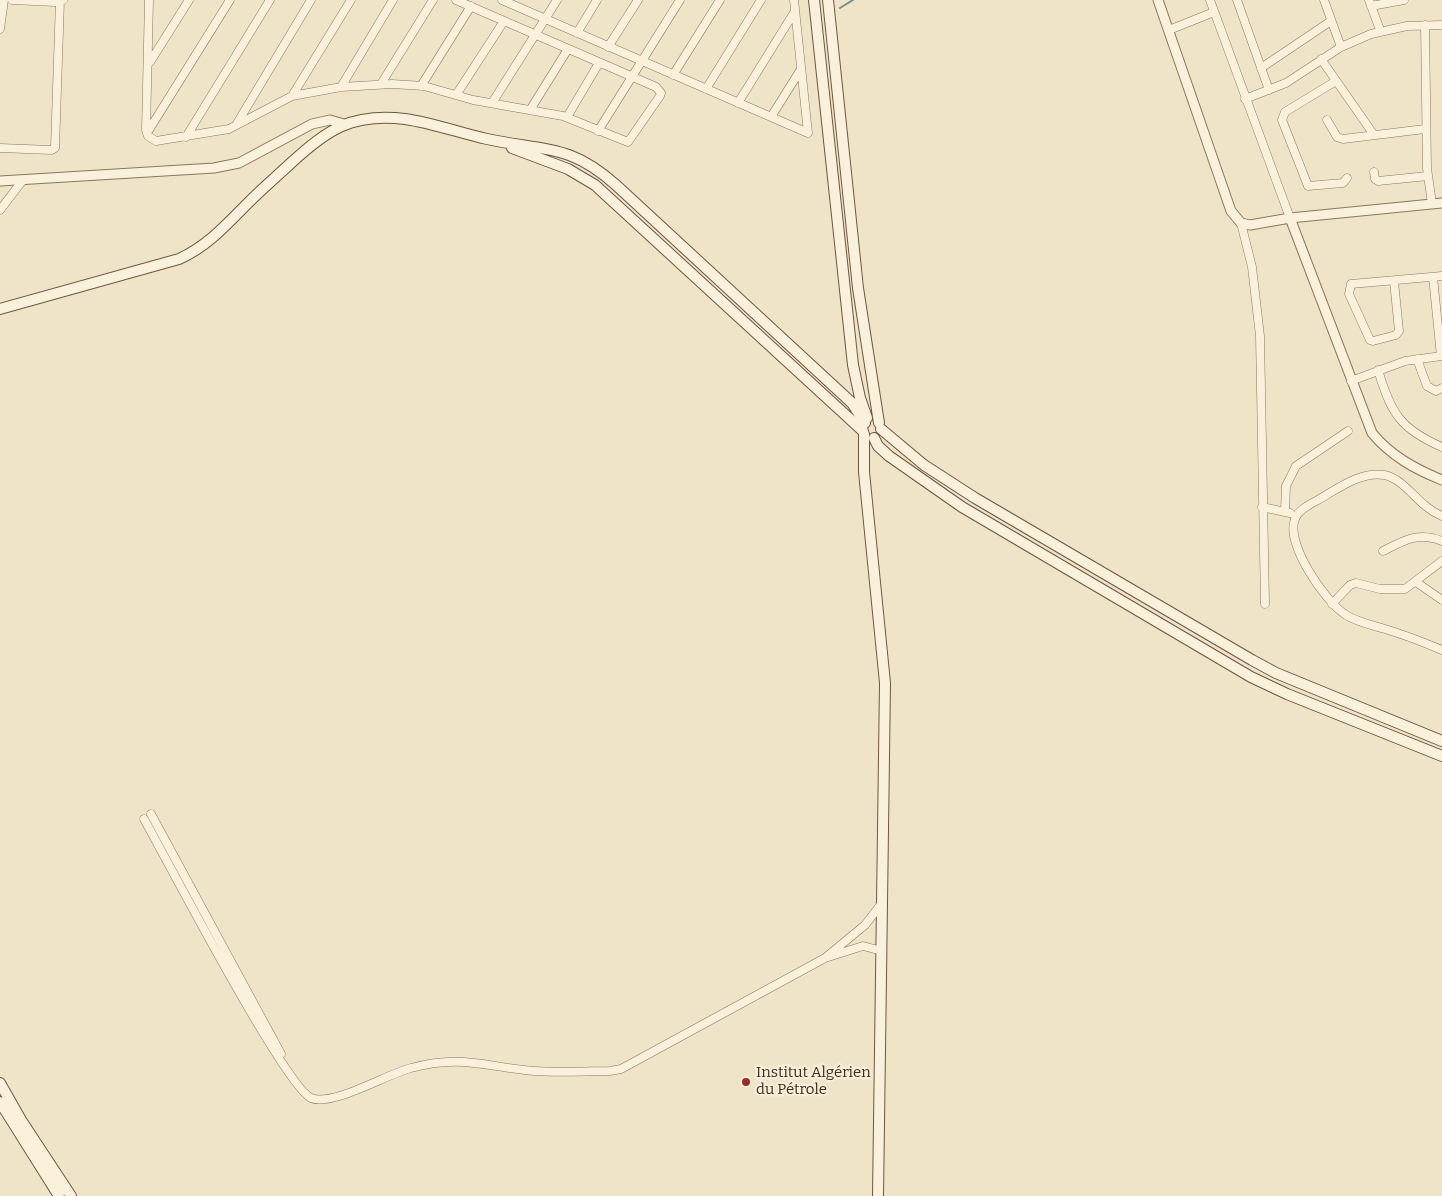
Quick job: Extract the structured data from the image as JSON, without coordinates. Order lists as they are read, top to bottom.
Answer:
{
  "places": ["Institut Algérien du Pétrole"]
}
